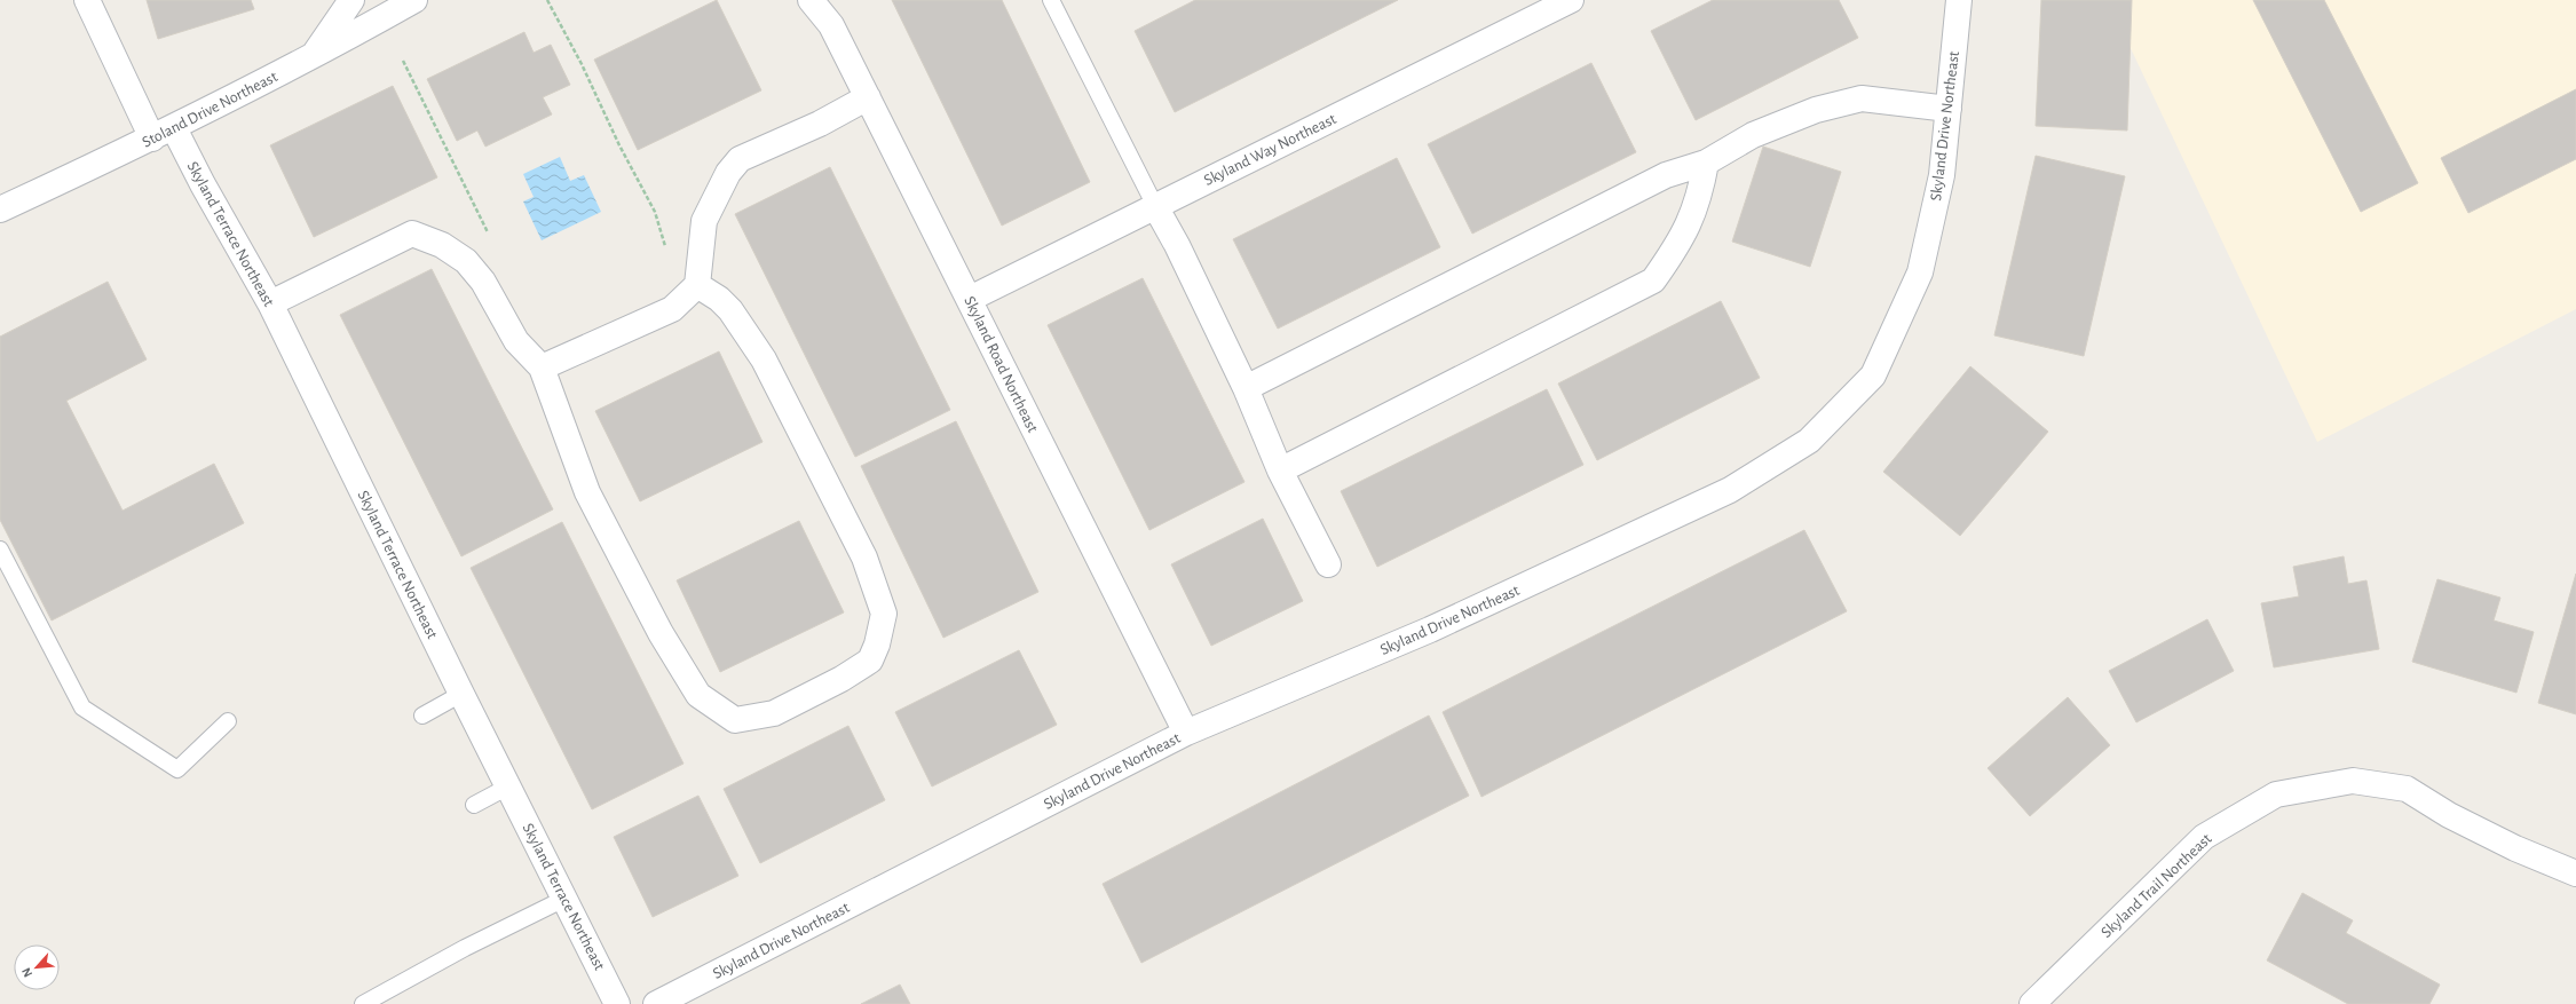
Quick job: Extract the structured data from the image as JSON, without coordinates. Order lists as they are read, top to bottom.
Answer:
{
  "streets": {
    "street": [
      "Stoland Drive Northeast",
      "Skyland Drive Northeast",
      "Skyland Way Northeast",
      "Skyland Terrace Northeast",
      "Skyland Road Northeast",
      "Skyland Trail Northeast"
    ]
  },
  "crossings": [
    ["Stoland Drive Northeast", "Skyland Terrace Northeast"],
    ["Skyland Drive Northeast", "Skyland Road Northeast"],
    ["Skyland Way Northeast", "Skyland Road Northeast"]
  ],
  "north": "bottom left"
}
